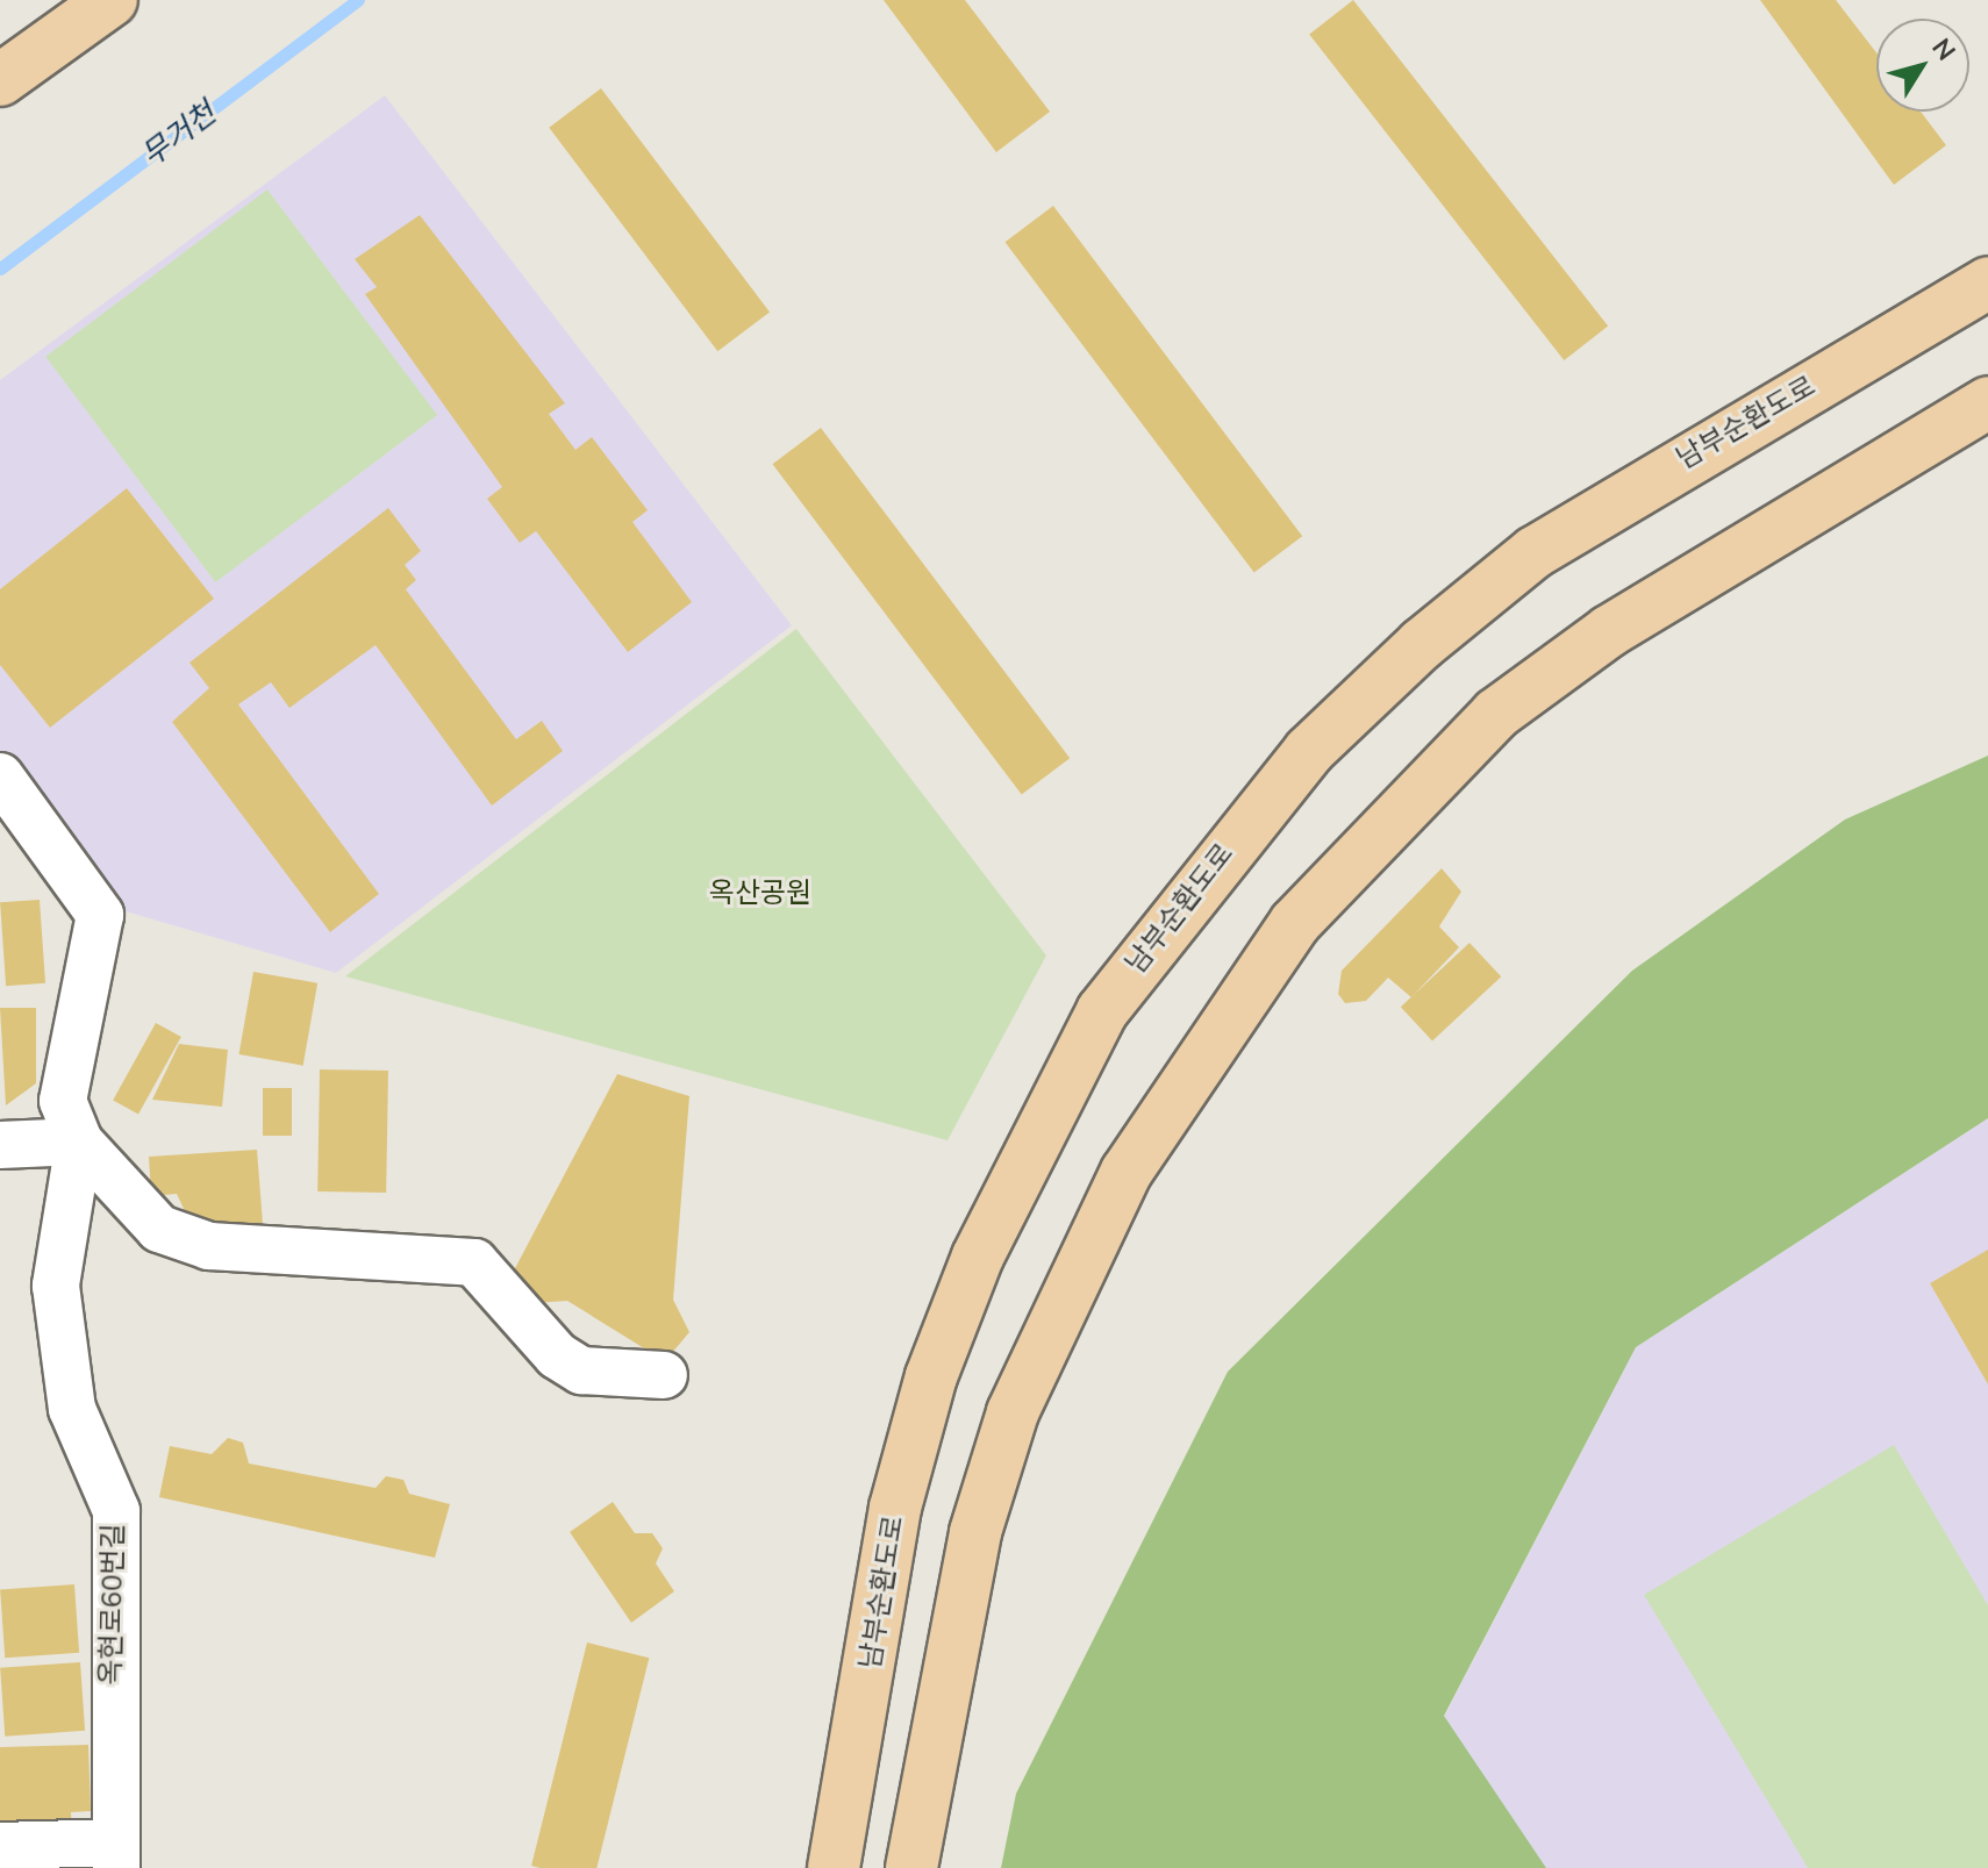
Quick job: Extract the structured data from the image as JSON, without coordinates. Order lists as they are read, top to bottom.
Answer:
{
  "streets": {
    "main road": ["남부순환도로"],
    "street": ["옥현로60번길"]
  },
  "water": ["무거천"],
  "parks": ["옥산공원"],
  "north": "top right"
}
